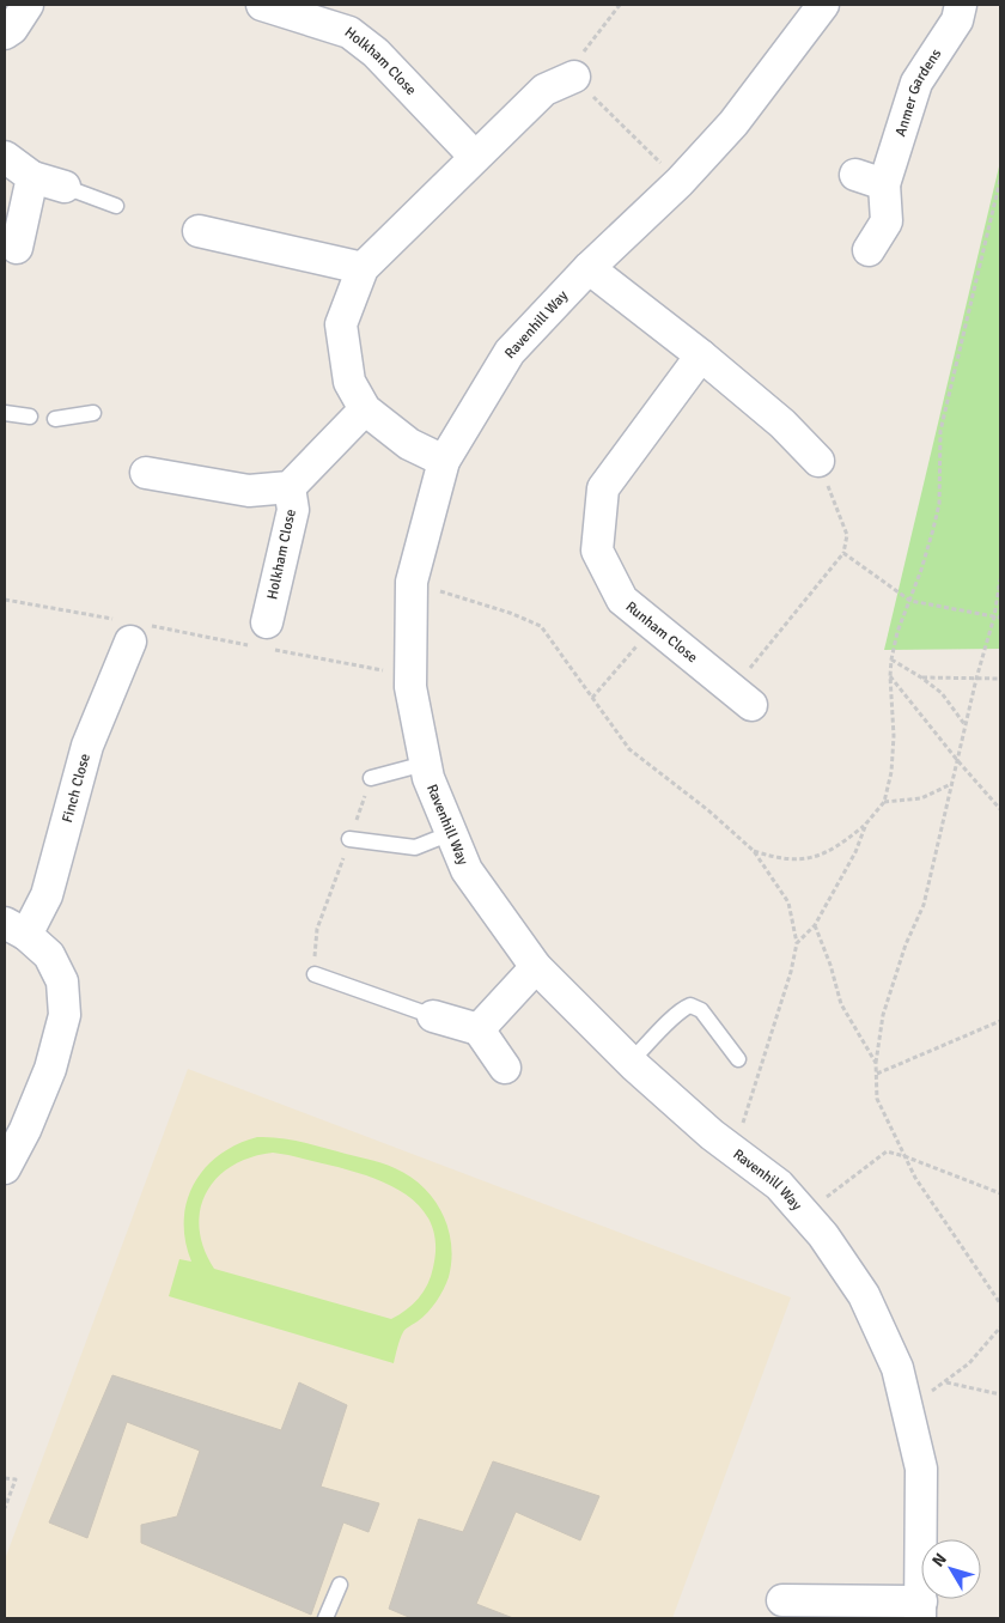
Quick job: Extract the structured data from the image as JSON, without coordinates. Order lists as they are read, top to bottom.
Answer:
{
  "streets": {
    "street": [
      "Holkham Close",
      "Anmer Gardens",
      "Ravenhill Way",
      "Runham Close",
      "Finch Close"
    ]
  },
  "north": "top left"
}
